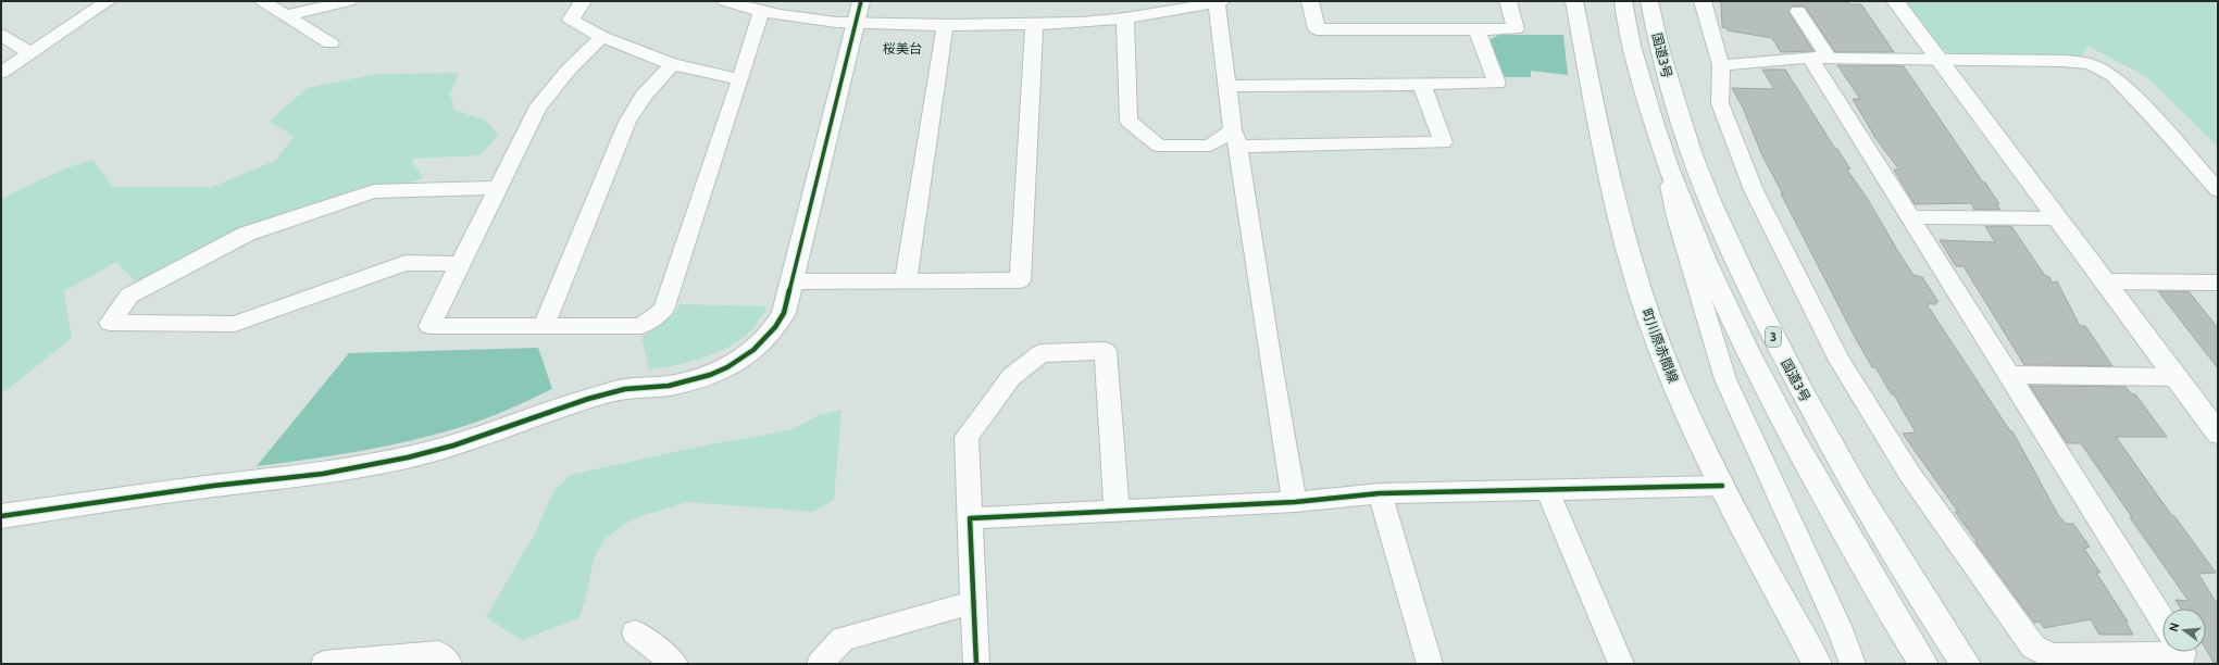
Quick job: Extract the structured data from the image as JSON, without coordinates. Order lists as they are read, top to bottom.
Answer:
{
  "streets": {
    "main road": ["国道3号", "3", "町川原赤間線"]
  },
  "districts": ["桜美台"],
  "north": "left"
}
